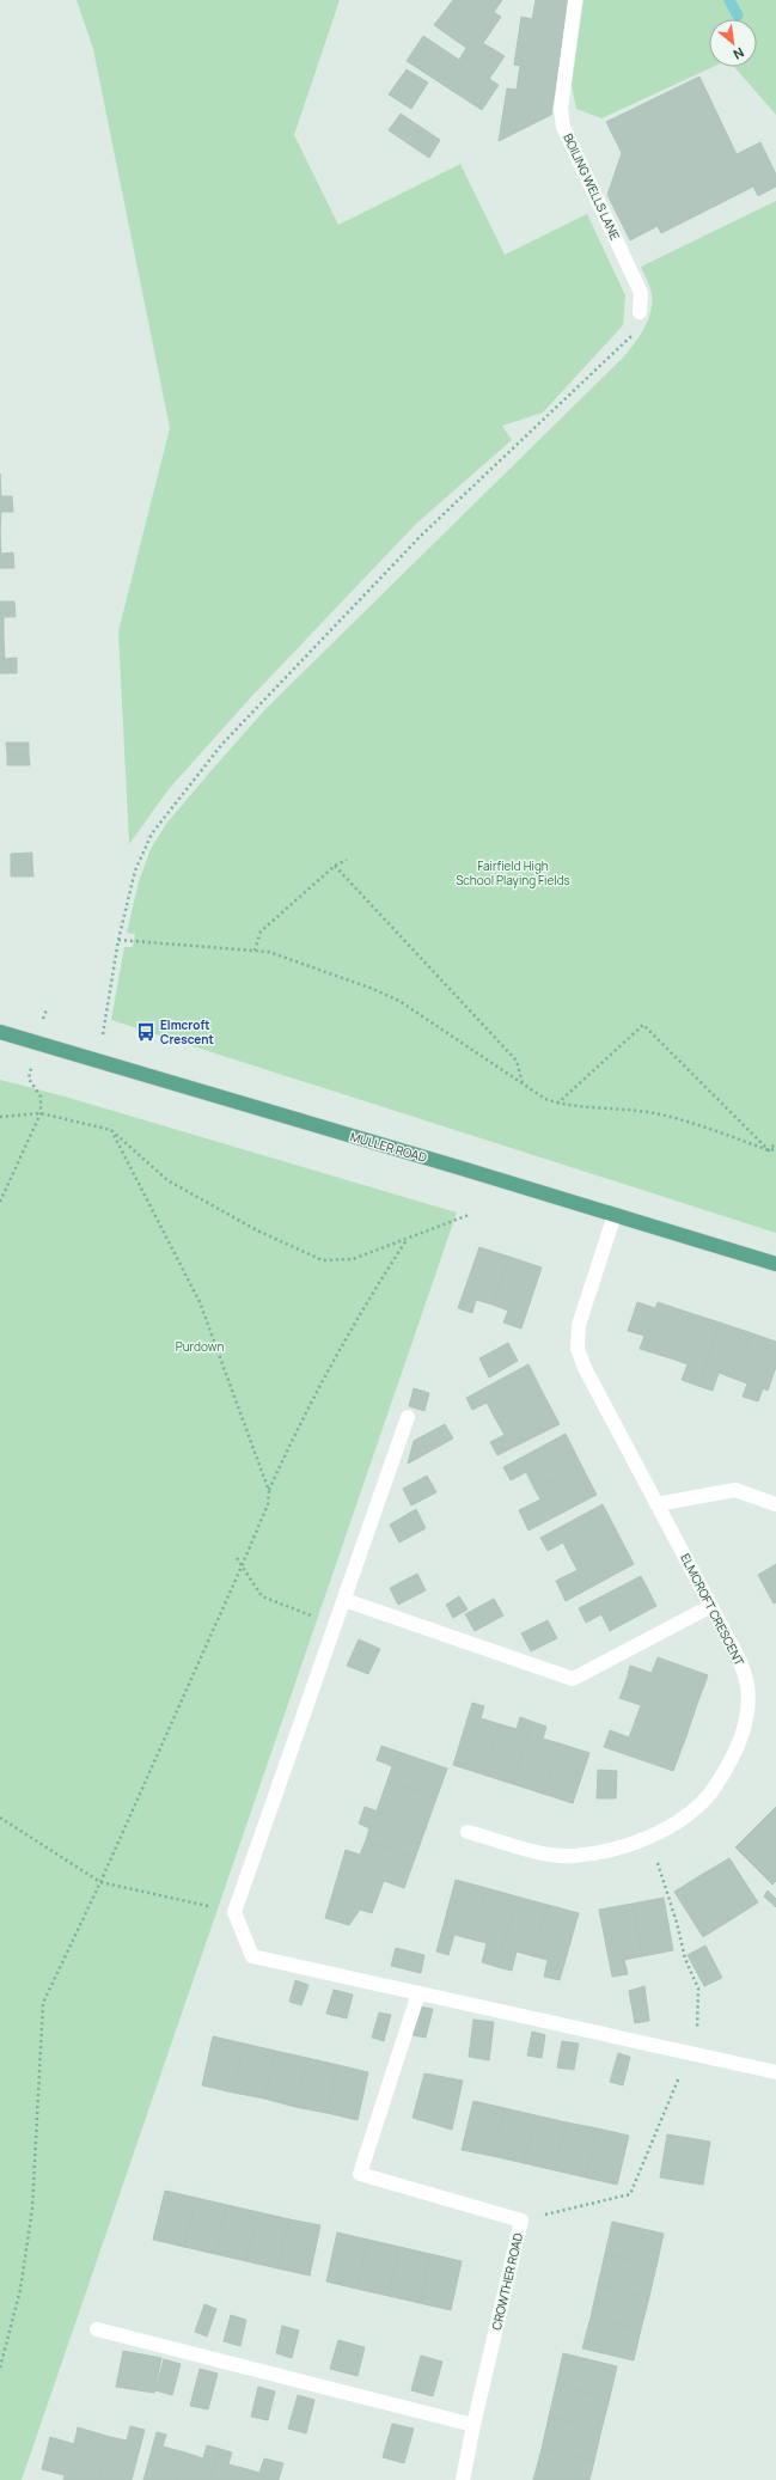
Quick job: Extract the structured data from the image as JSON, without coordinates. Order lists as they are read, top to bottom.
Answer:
{
  "streets": {
    "main road": ["MULLER ROAD"],
    "street": ["BOILING WELLS LANE", "ELMCROFT CRESCENT", "CROWTHER ROAD"]
  },
  "crossings": [
    ["MULLER ROAD", "ELMCROFT CRESCENT"]
  ],
  "parks": ["Fairfield High School Playing Fields", "Purdown"],
  "places": {
    "bus stop": ["Elmcroft Crescent"]
  },
  "north": "bottom right"
}
